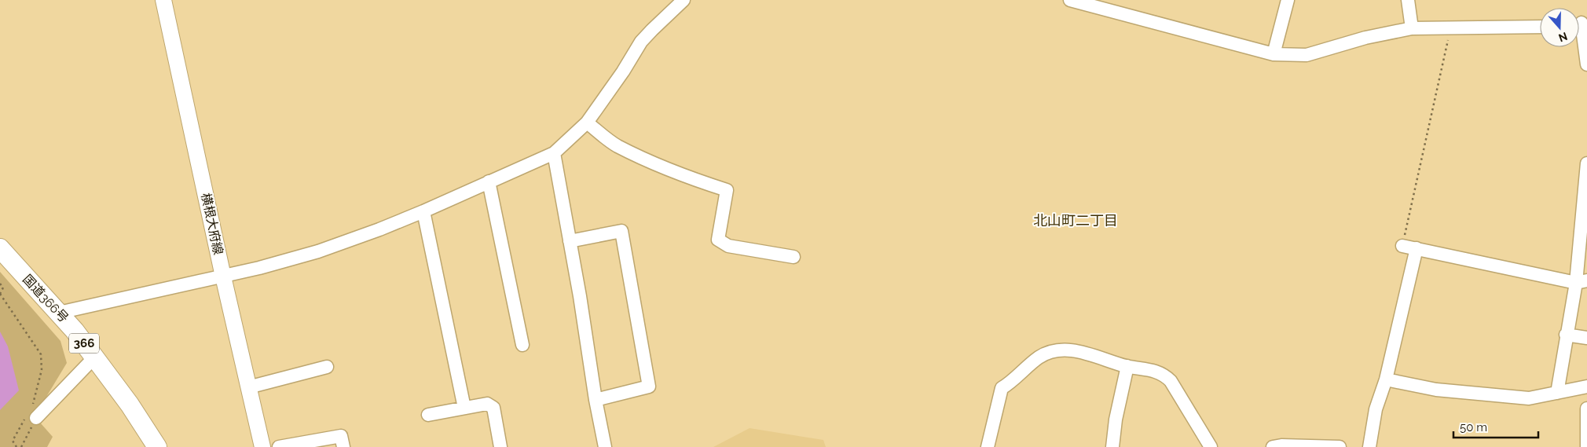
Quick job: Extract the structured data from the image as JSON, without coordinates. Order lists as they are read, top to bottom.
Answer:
{
  "streets": {
    "highway": ["国道366号", "366"],
    "main road": ["横根大府線"]
  },
  "districts": ["北山町二丁目"],
  "scale_bar": "50 m",
  "north": "bottom"
}
